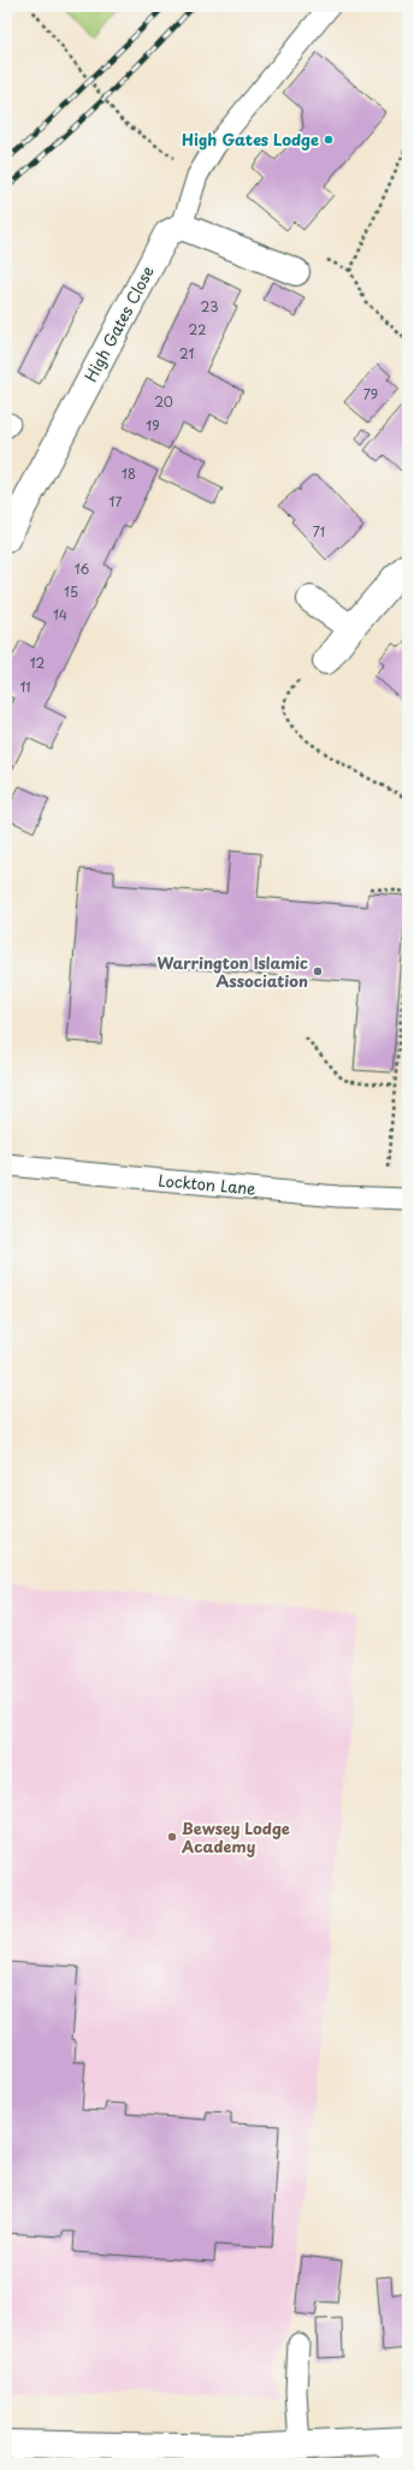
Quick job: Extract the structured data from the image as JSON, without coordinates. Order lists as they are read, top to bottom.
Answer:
{
  "streets": {
    "street": ["High Gates Close"],
    "lane": ["Lockton Lane"]
  },
  "places": ["High Gates Lodge", "Warrington Islamic Association", "Bewsey Lodge Academy"],
  "house_numbers": [
    "23",
    "22",
    "21",
    "79",
    "20",
    "19",
    "18",
    "17",
    "71",
    "16",
    "15",
    "14",
    "12",
    "11"
  ]
}
